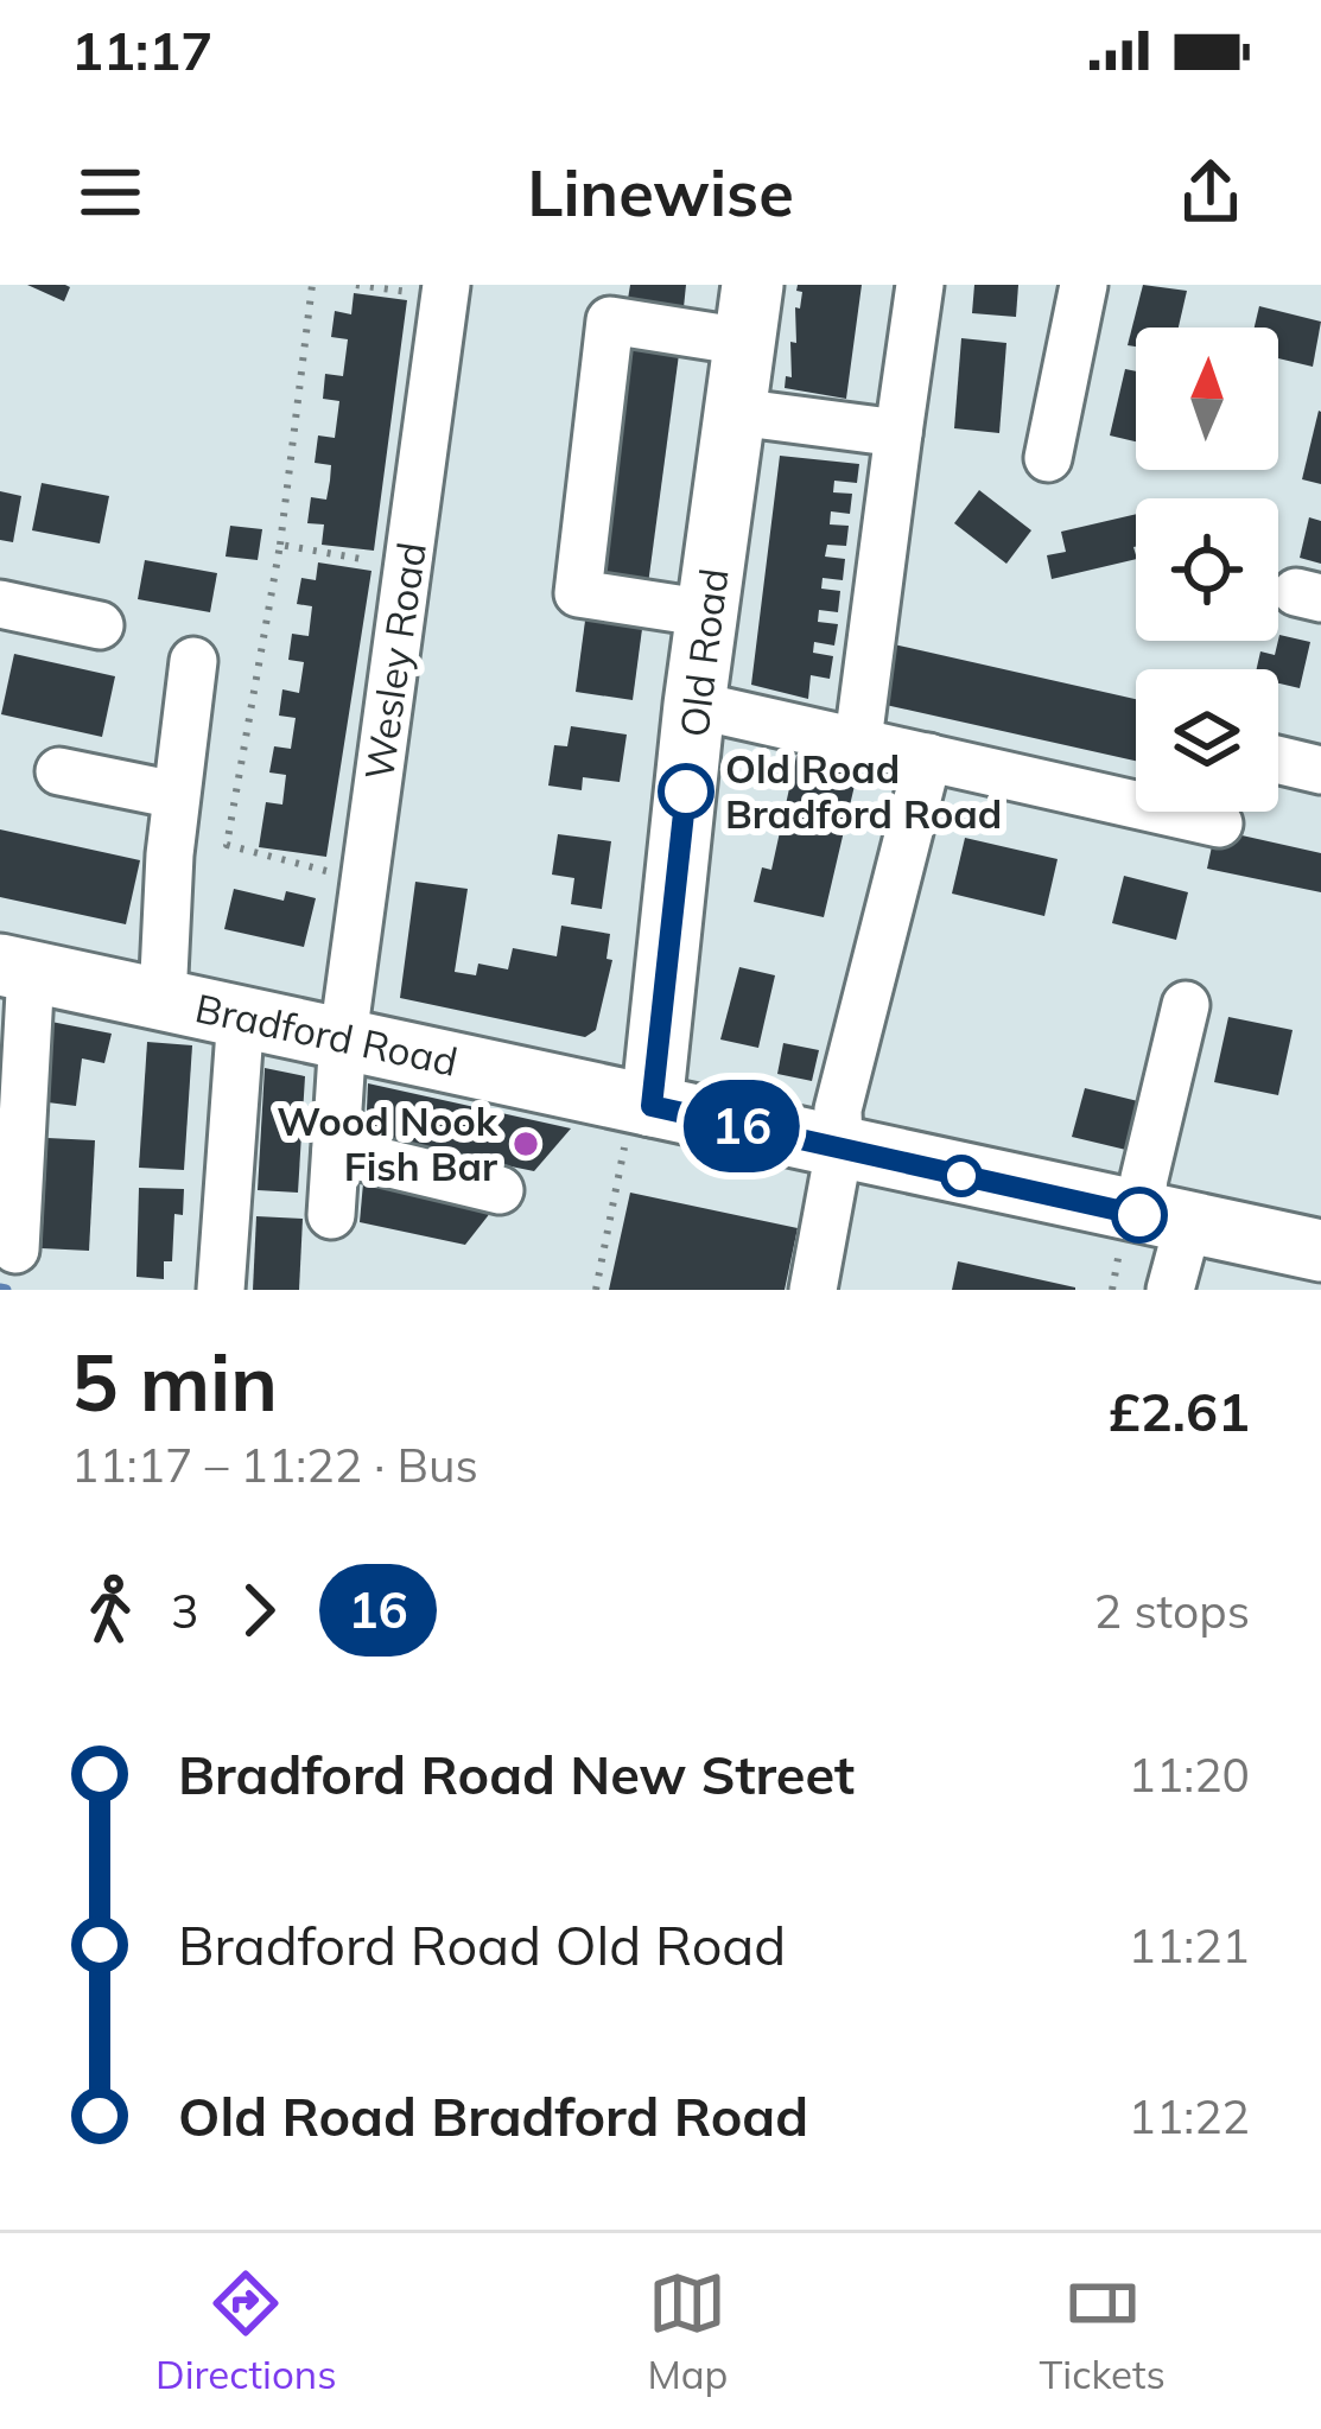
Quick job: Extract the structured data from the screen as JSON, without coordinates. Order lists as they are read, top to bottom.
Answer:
{
  "streets": {
    "main road": ["Old Road", "Bradford Road"],
    "street": ["Wesley Road"]
  },
  "crossings": [
    ["Old Road", "Bradford Road"],
    ["Wesley Road", "Bradford Road"]
  ],
  "places": ["Old Road Bradford Road", "Wood Nook Fish Bar"],
  "lines": ["bus line 16"],
  "north": "top",
  "page": {
    "status": "11:17",
    "header": "Linewise",
    "on_map": "16",
    "heading": ["5 min", "11:17 – 11:22 · Bus", "£2.61"],
    "legs": ["3", "16", "2 stops"],
    "list": [
      {
        "name": "Bradford Road New Street",
        "value": "11:20"
      },
      {
        "name": "Bradford Road Old Road",
        "value": "11:21"
      },
      {
        "name": "Old Road Bradford Road",
        "value": "11:22"
      }
    ],
    "tabs": ["Directions", "Map", "Tickets"]
  }
}
